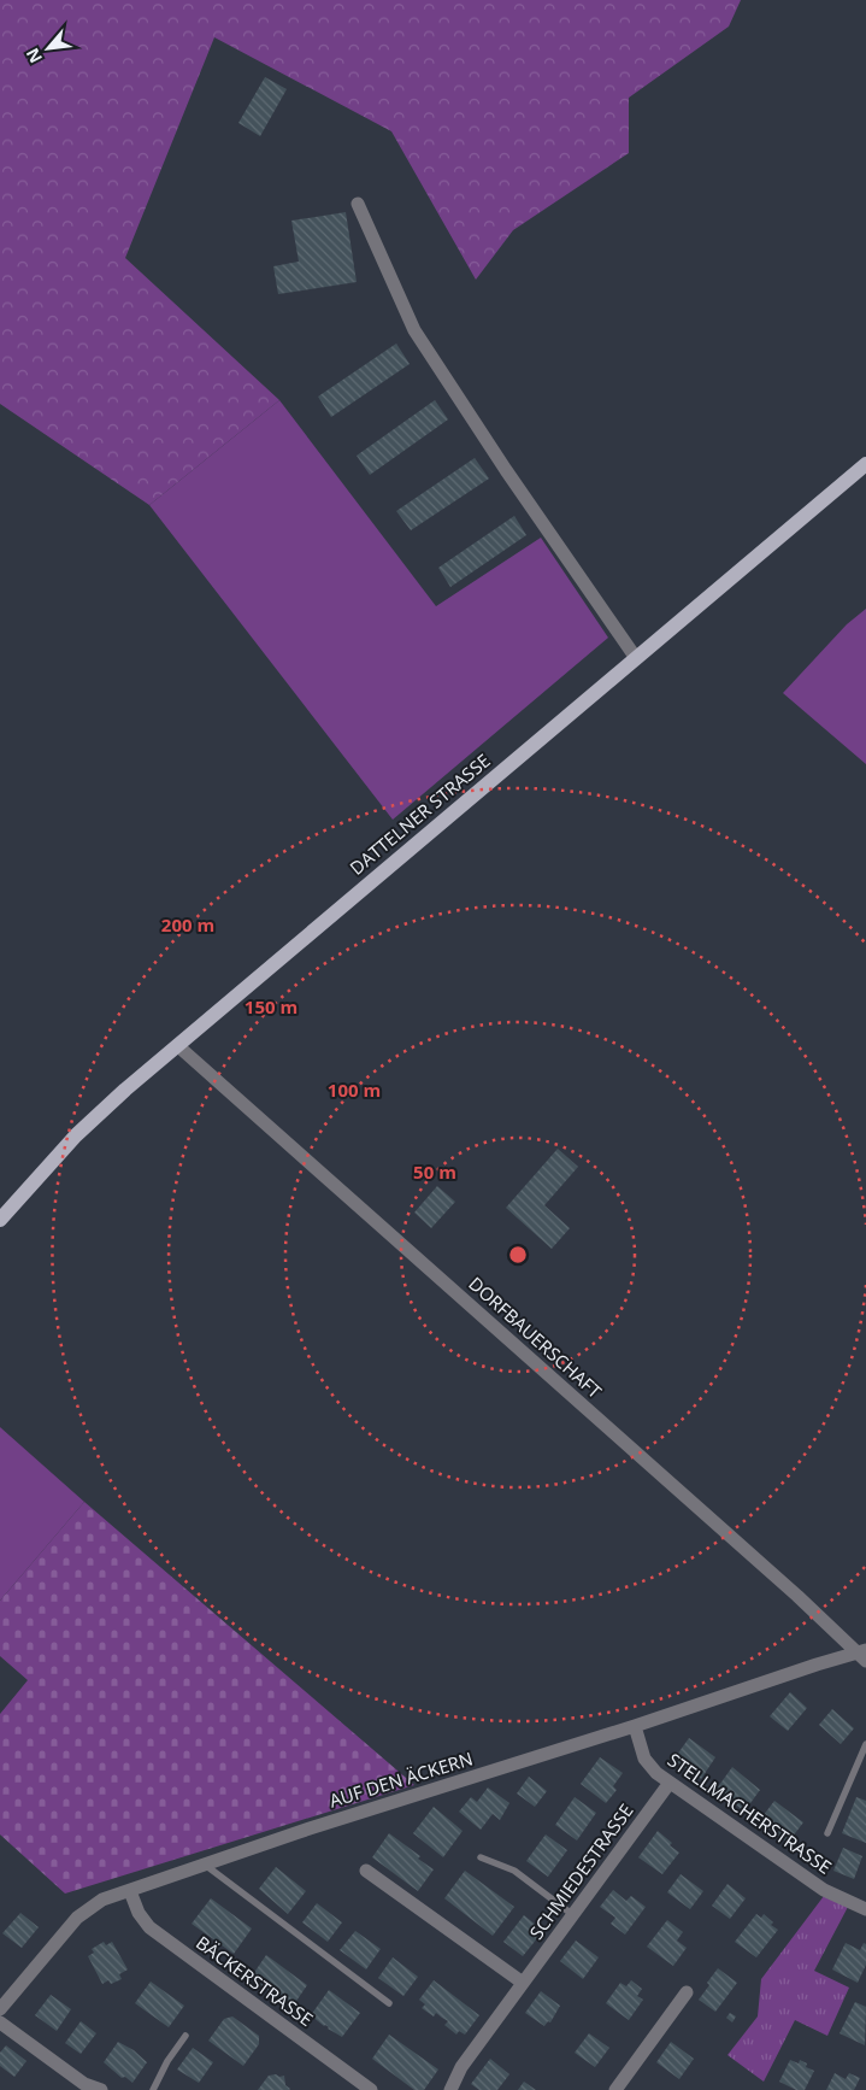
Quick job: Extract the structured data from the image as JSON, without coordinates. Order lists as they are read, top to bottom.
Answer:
{
  "streets": {
    "main road": ["DATTELNER STRASSE"],
    "street": [
      "DORFBAUERSCHAFT",
      "AUF DEN ÄCKERN",
      "STELLMACHERSTRASSE",
      "SCHMIEDESTRASSE",
      "BÄCKERSTRASSE"
    ]
  },
  "crossings": [
    ["DATTELNER STRASSE", "DORFBAUERSCHAFT"],
    ["DORFBAUERSCHAFT", "AUF DEN ÄCKERN"],
    ["AUF DEN ÄCKERN", "STELLMACHERSTRASSE"],
    ["AUF DEN ÄCKERN", "BÄCKERSTRASSE"],
    ["STELLMACHERSTRASSE", "SCHMIEDESTRASSE"]
  ],
  "north": "bottom left",
  "rings": [
    "200 m",
    "150 m",
    "100 m",
    "50 m"
  ]
}
